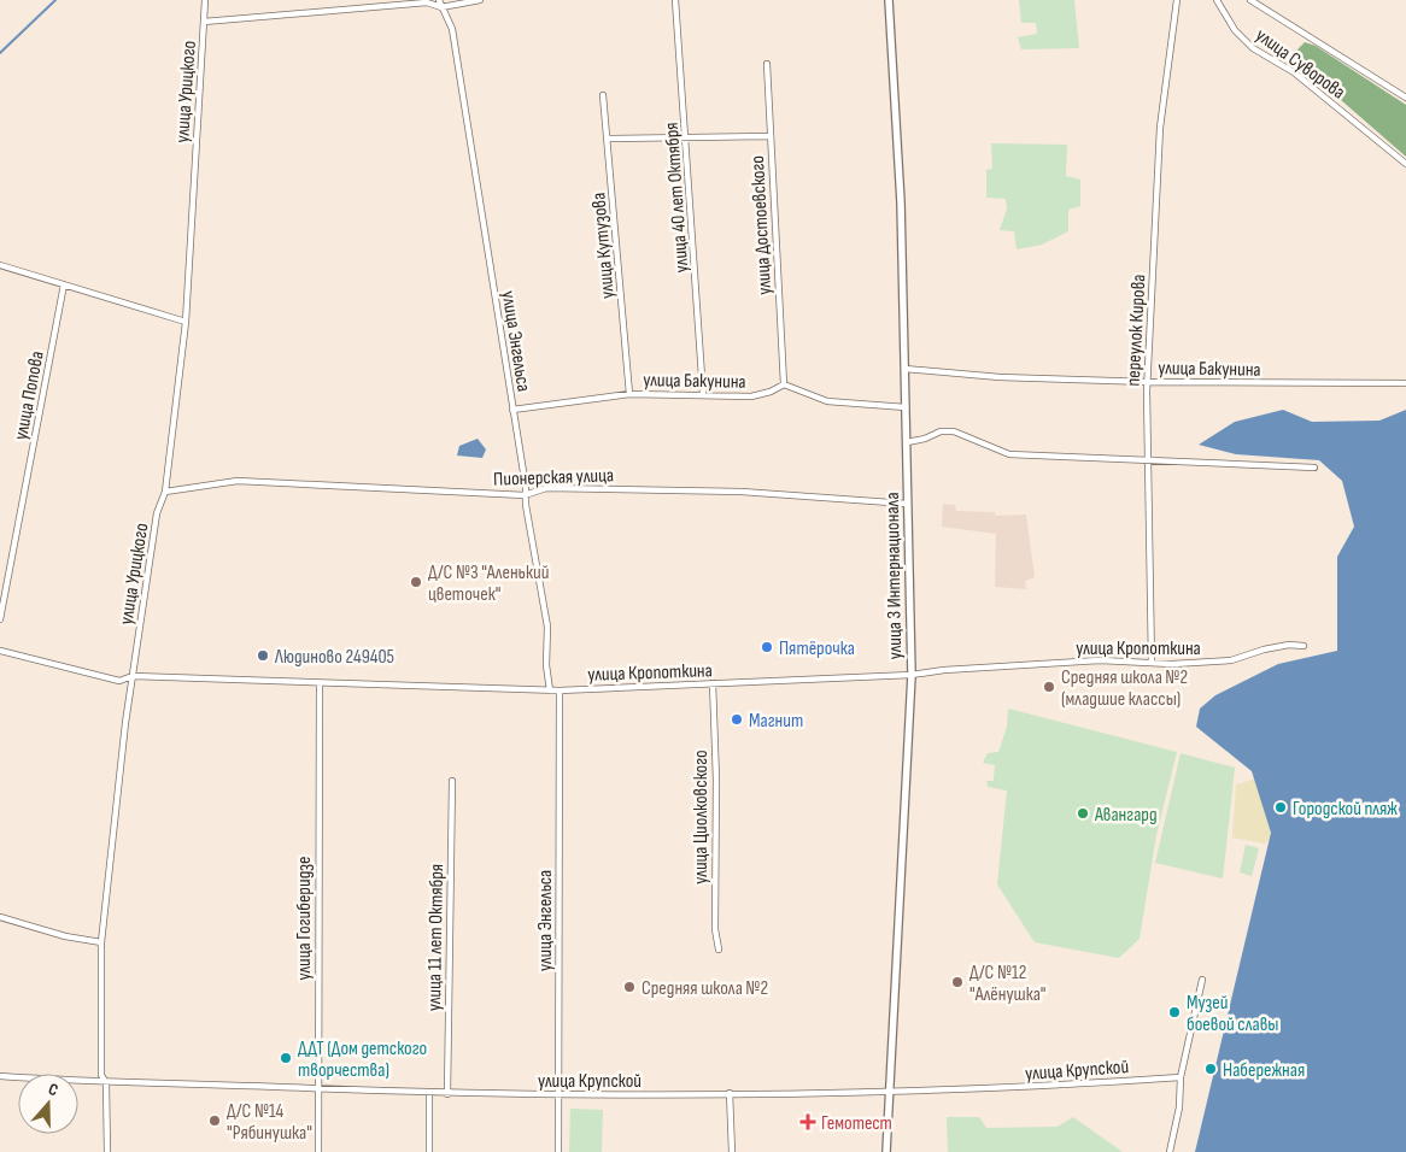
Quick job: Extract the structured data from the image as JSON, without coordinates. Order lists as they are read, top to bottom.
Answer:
{
  "streets": {
    "street": [
      "улица Суворова",
      "улица Урицкого",
      "улица 40 лет Октября",
      "улица Достоевского",
      "улица Кутузова",
      "переулок Кирова",
      "улица Энгельса",
      "улица Бакунина",
      "улица Попова",
      "Пионерская улица",
      "улица 3 Интернационала",
      "улица Кропоткина",
      "улица Циолковского",
      "улица Гогиберидзе",
      "улица 11 лет Октября",
      "улица Крупской"
    ]
  },
  "crossings": [
    ["улица Урицкого", "Пионерская улица"],
    ["улица Урицкого", "улица Кропоткина"],
    ["улица Урицкого", "улица Крупской"],
    ["улица 40 лет Октября", "улица Бакунина"],
    ["улица Достоевского", "улица Бакунина"],
    ["улица Кутузова", "улица Бакунина"],
    ["переулок Кирова", "улица Бакунина"],
    ["переулок Кирова", "улица Кропоткина"],
    ["улица Энгельса", "улица Бакунина"],
    ["улица Энгельса", "Пионерская улица"],
    ["улица Энгельса", "улица Кропоткина"],
    ["улица Энгельса", "улица Крупской"],
    ["улица Бакунина", "улица 3 Интернационала"],
    ["Пионерская улица", "улица 3 Интернационала"],
    ["улица 3 Интернационала", "улица Кропоткина"],
    ["улица 3 Интернационала", "улица Крупской"],
    ["улица Кропоткина", "улица Циолковского"],
    ["улица Кропоткина", "улица Гогиберидзе"],
    ["улица Гогиберидзе", "улица Крупской"],
    ["улица 11 лет Октября", "улица Крупской"]
  ],
  "places": {
    "other": [
      "Д/С №3 \"Аленький цветочек\"",
      "Пятёрочка",
      "Людиново 249405",
      "Средняя школа №2 (младшие классы)",
      "Магнит",
      "Городской пляж",
      "Авангард",
      "Д/С №12 \"Алёнушка\"",
      "Средняя школа №2",
      "Музей боевой славы",
      "ДДТ (Дом детского творчества)",
      "Набережная",
      "Д/С №14 \"Рябинушка\""
    ],
    "health": ["Гемотест"]
  },
  "north": "top"
}
